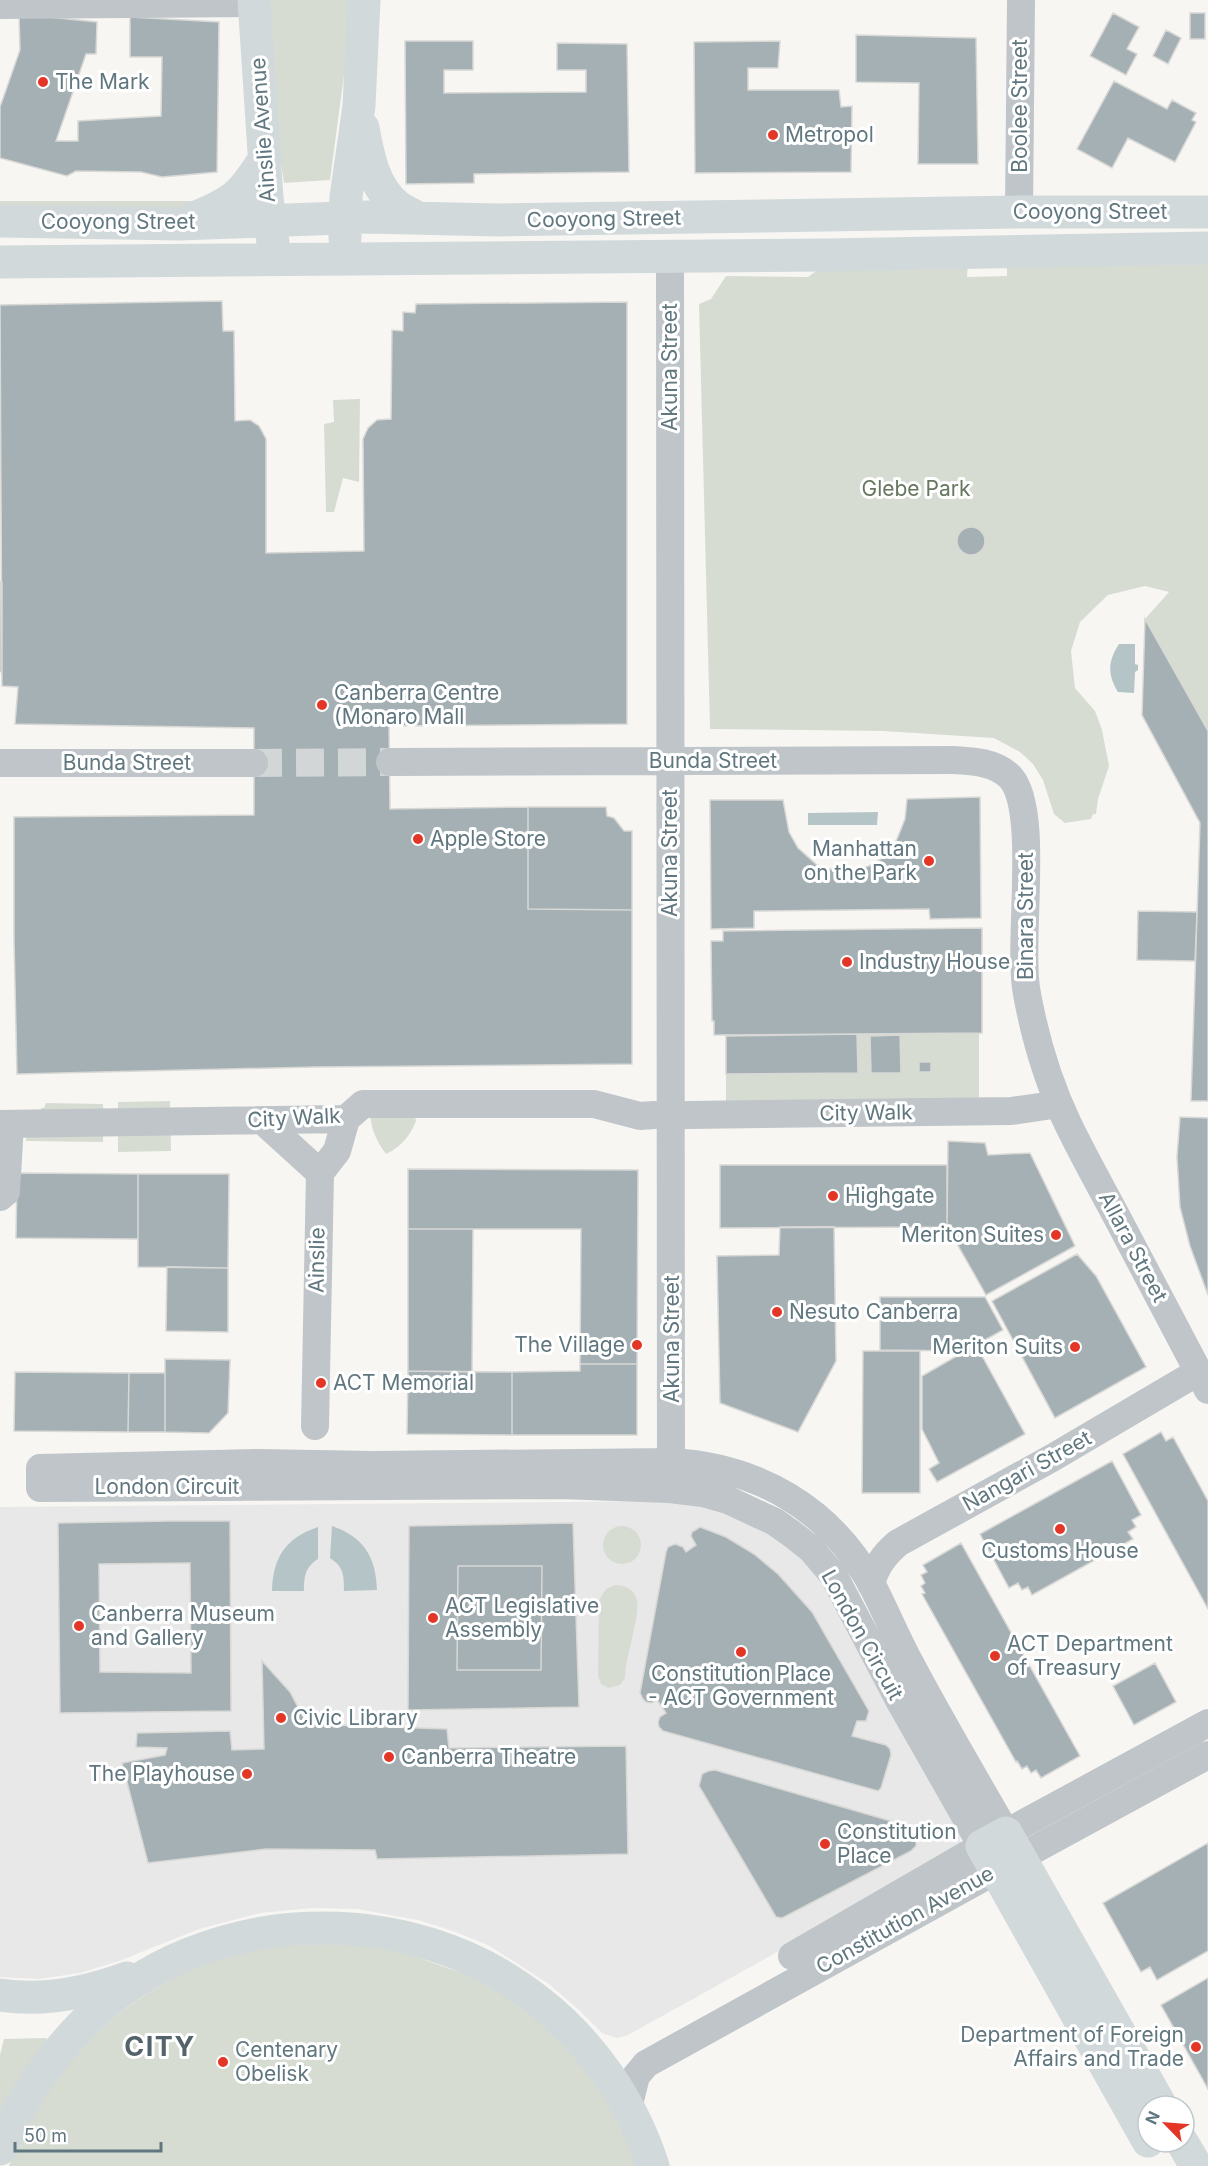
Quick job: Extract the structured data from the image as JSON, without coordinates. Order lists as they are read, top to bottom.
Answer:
{
  "streets": {
    "main road": [
      "Ainslie Avenue",
      "Cooyong Street",
      "Akuna Street",
      "London Circuit"
    ],
    "street": [
      "Boolee Street",
      "Bunda Street",
      "Binara Street",
      "City Walk",
      "Allara Street",
      "Ainslie",
      "Nangari Street",
      "Constitution Avenue"
    ]
  },
  "crossings": [
    ["Boolee Street", "Cooyong Street"],
    ["Ainslie Avenue", "Cooyong Street"],
    ["Cooyong Street", "Akuna Street"],
    ["Akuna Street", "Bunda Street"],
    ["Akuna Street", "London Circuit"],
    ["Bunda Street", "Binara Street"],
    ["Binara Street", "City Walk"],
    ["Binara Street", "Allara Street"],
    ["City Walk", "Allara Street"],
    ["Allara Street", "Nangari Street"],
    ["Nangari Street", "London Circuit"],
    ["London Circuit", "Constitution Avenue"]
  ],
  "districts": ["CITY"],
  "parks": ["Glebe Park"],
  "places": [
    "The Mark",
    "Metropol",
    "Canberra Centre (Monaro Mall",
    "Apple Store",
    "Manhattan on the Park",
    "Industry House",
    "Highgate",
    "Meriton Suites",
    "Nesuto Canberra",
    "The Village",
    "Meriton Suits",
    "ACT Memorial",
    "Customs House",
    "ACT Legislative Assembly",
    "Canberra Museum and Gallery",
    "Constitution Place - ACT Government",
    "ACT Department of Treasury",
    "Civic Library",
    "Canberra Theatre",
    "The Playhouse",
    "Constitution Place",
    "Department of Foreign Affairs and Trade",
    "Centenary Obelisk"
  ],
  "scale_bar": "50 m",
  "north": "top left"
}
